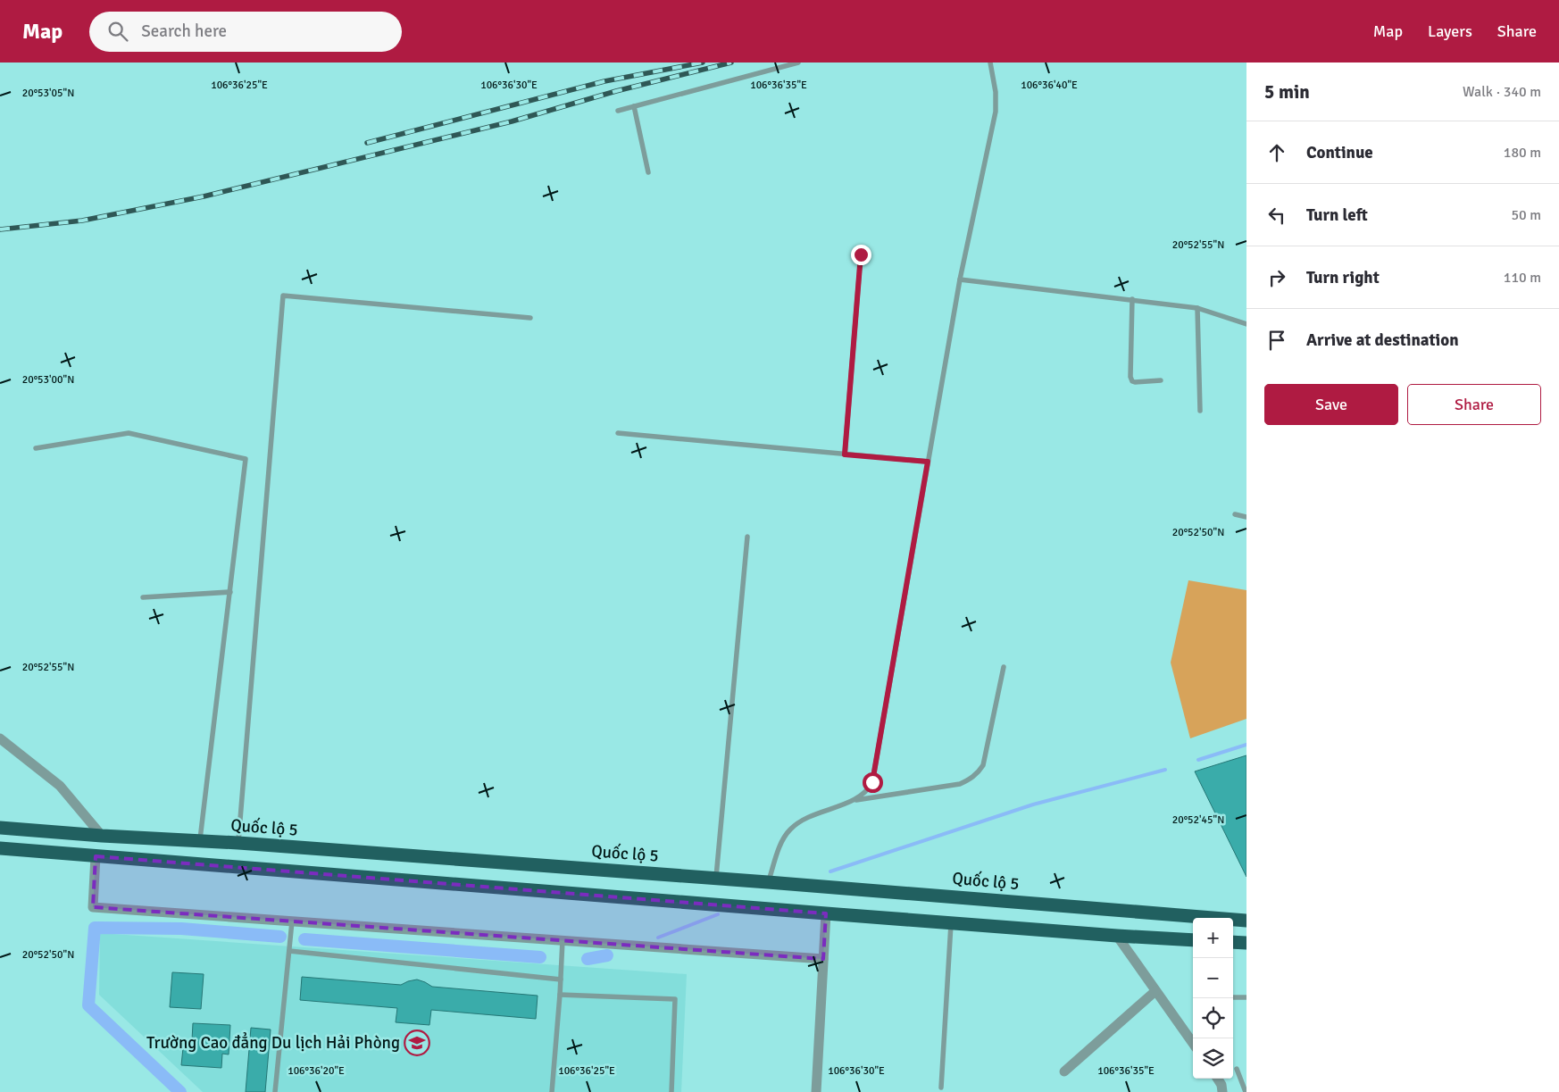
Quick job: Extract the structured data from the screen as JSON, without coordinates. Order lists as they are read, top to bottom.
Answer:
{
  "streets": {
    "highway": ["Quốc lộ 5"]
  },
  "places": {
    "school or university": ["Trường Cao đẳng Du lịch Hải Phòng"]
  },
  "page": {
    "header": "Map",
    "search": "Search here",
    "nav": ["Map", "Layers", "Share"],
    "heading": ["5 min", "Walk · 340 m"],
    "list": [
      ["Continue", "180 m"],
      ["Turn left", "50 m"],
      ["Turn right", "110 m"],
      "Arrive at destination"
    ],
    "buttons": ["Save", "Share"],
    "map_buttons": ["+", "−"]
  },
  "coordinates": [
    "106°36'25\"E",
    "106°36'40\"E",
    "106°36'30\"E",
    "106°36'35\"E",
    "20°53'05\"N",
    "20°52'55\"N",
    "20°53'00\"N",
    "20°52'50\"N",
    "20°52'45\"N",
    "106°36'20\"E"
  ]
}
